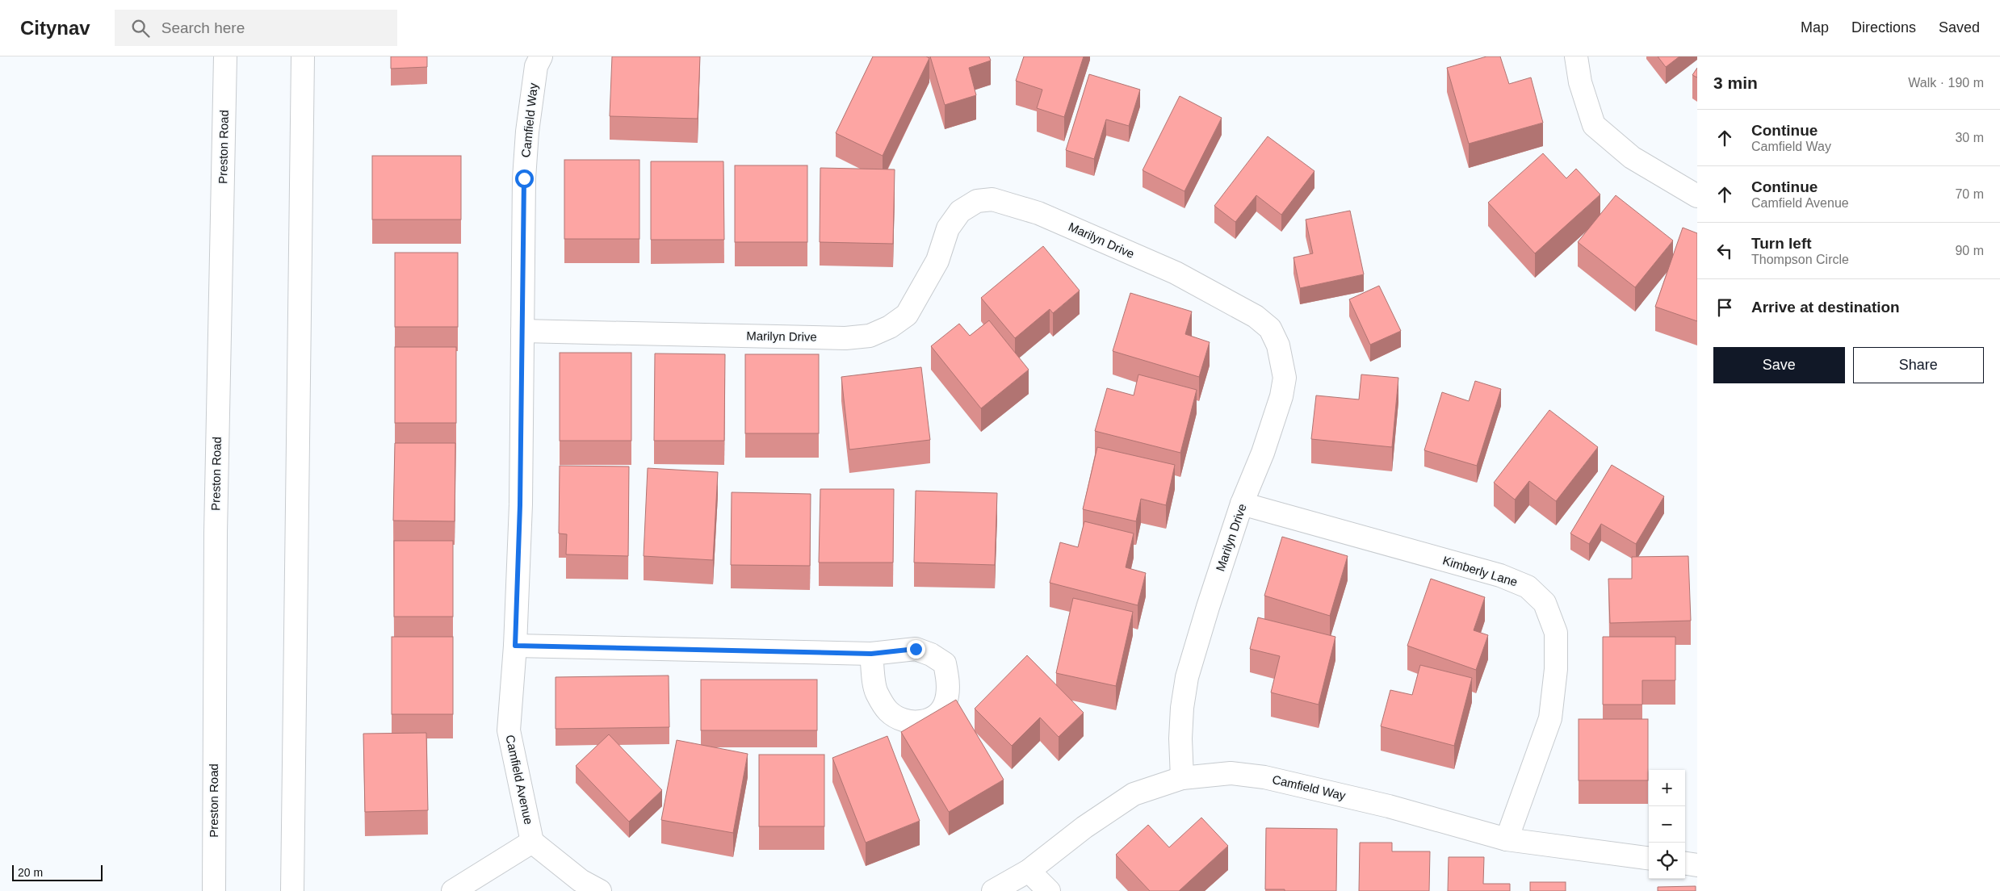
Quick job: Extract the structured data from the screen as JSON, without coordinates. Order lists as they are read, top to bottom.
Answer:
{
  "streets": {
    "street": [
      "Camfield Way",
      "Preston Road",
      "Marilyn Drive",
      "Kimberly Lane",
      "Camfield Avenue"
    ]
  },
  "crossings": [
    ["Camfield Way", "Marilyn Drive"],
    ["Camfield Way", "Kimberly Lane"],
    ["Camfield Way", "Camfield Avenue"],
    ["Marilyn Drive", "Kimberly Lane"],
    ["Marilyn Drive", "Camfield Avenue"]
  ],
  "scale_bar": "20 m",
  "page": {
    "header": "Citynav",
    "search": "Search here",
    "nav": ["Map", "Directions", "Saved"],
    "heading": ["3 min", "Walk · 190 m"],
    "list": [
      ["Continue", "Camfield Way", "30 m"],
      ["Continue", "Camfield Avenue", "70 m"],
      ["Turn left", "Thompson Circle", "90 m"],
      "Arrive at destination"
    ],
    "buttons": ["Save", "Share"],
    "map_buttons": ["+", "−"],
    "scale": "20 m"
  }
}
